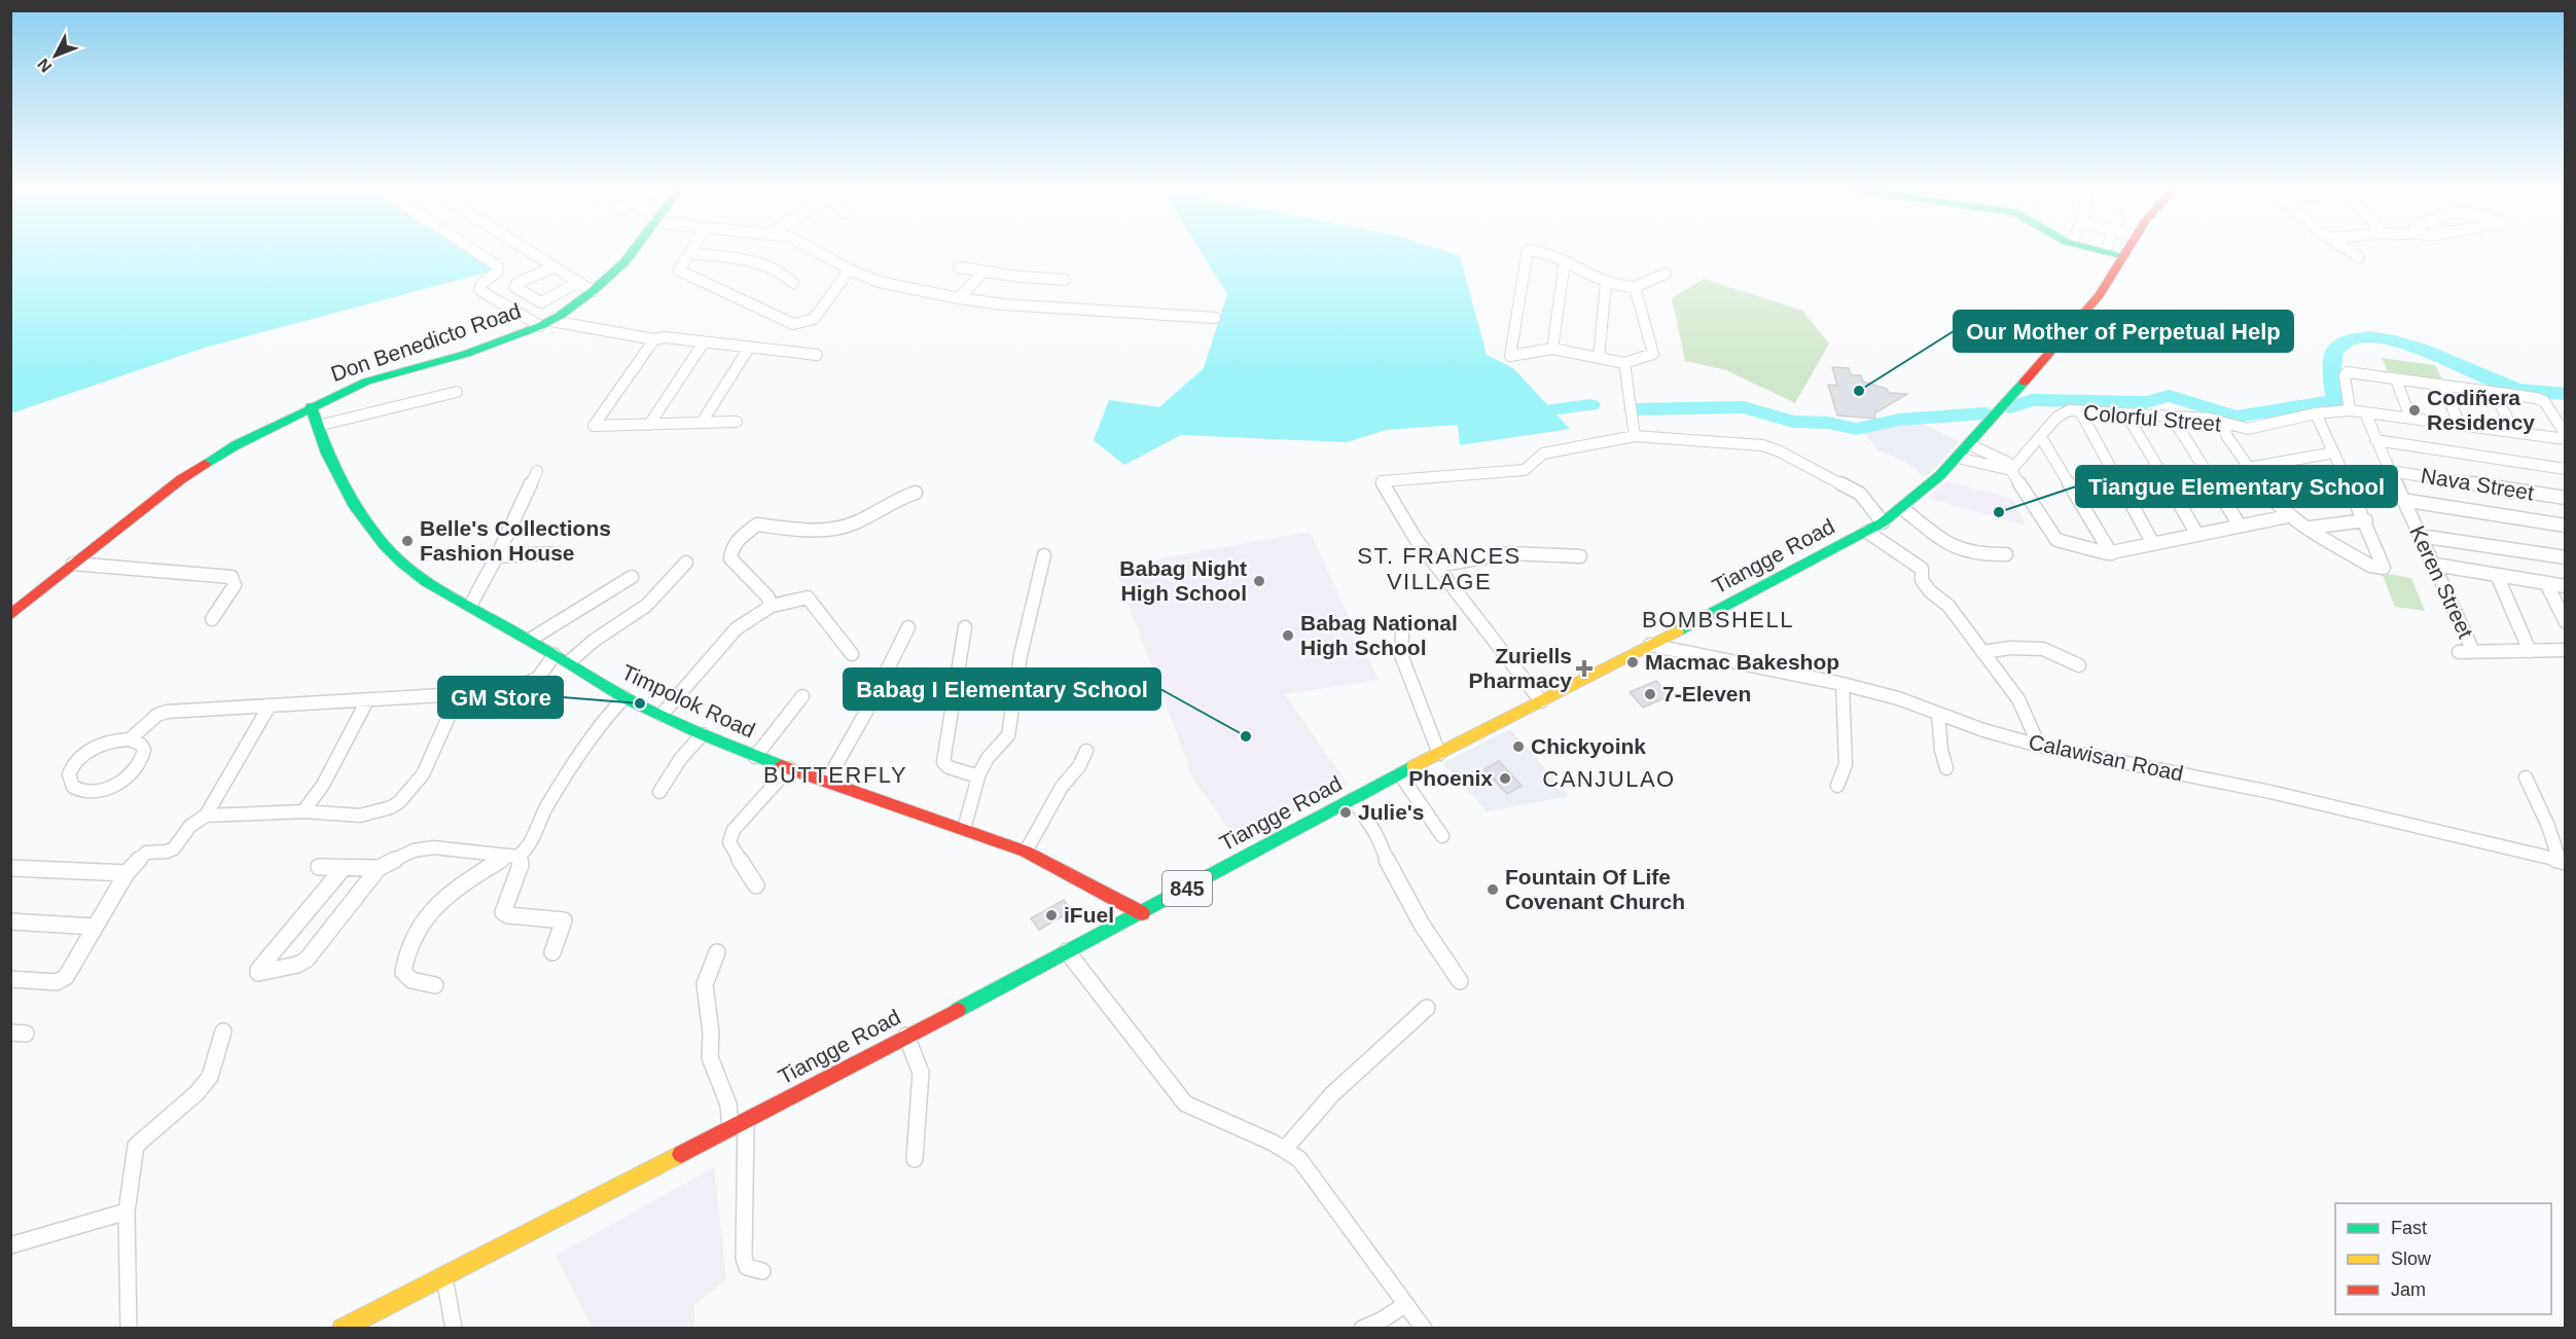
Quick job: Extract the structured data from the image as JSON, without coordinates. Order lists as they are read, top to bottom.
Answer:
{
  "streets": {
    "street": [
      "Don Benedicto Road",
      "Colorful Street",
      "Nava Street",
      "Tiangge Road",
      "Keren Street",
      "Timpolok Road",
      "Calawisan Road",
      "845"
    ]
  },
  "crossings": [
    ["Don Benedicto Road", "Timpolok Road"],
    ["Colorful Street", "Keren Street"],
    ["Nava Street", "Keren Street"],
    ["Tiangge Road", "Timpolok Road"],
    ["Tiangge Road", "Calawisan Road"],
    ["Tiangge Road", "845"]
  ],
  "districts": [
    "ST. FRANCES VILLAGE",
    "BOMBSHELL",
    "BUTTERFLY",
    "CANJULAO"
  ],
  "places": {
    "other": [
      "Our Mother of Perpetual Help",
      "Codiñera Residency",
      "Tiangue Elementary School",
      "Belle's Collections Fashion House",
      "Babag Night High School",
      "Babag National High School",
      "Macmac Bakeshop",
      "7-Eleven",
      "GM Store",
      "Babag I Elementary School",
      "Chickyoink",
      "Phoenix",
      "Julie's",
      "Fountain Of Life Covenant Church",
      "iFuel"
    ],
    "health": ["Zuriells Pharmacy"]
  },
  "legend": ["Fast", "Slow", "Jam"],
  "north": "bottom left"
}
